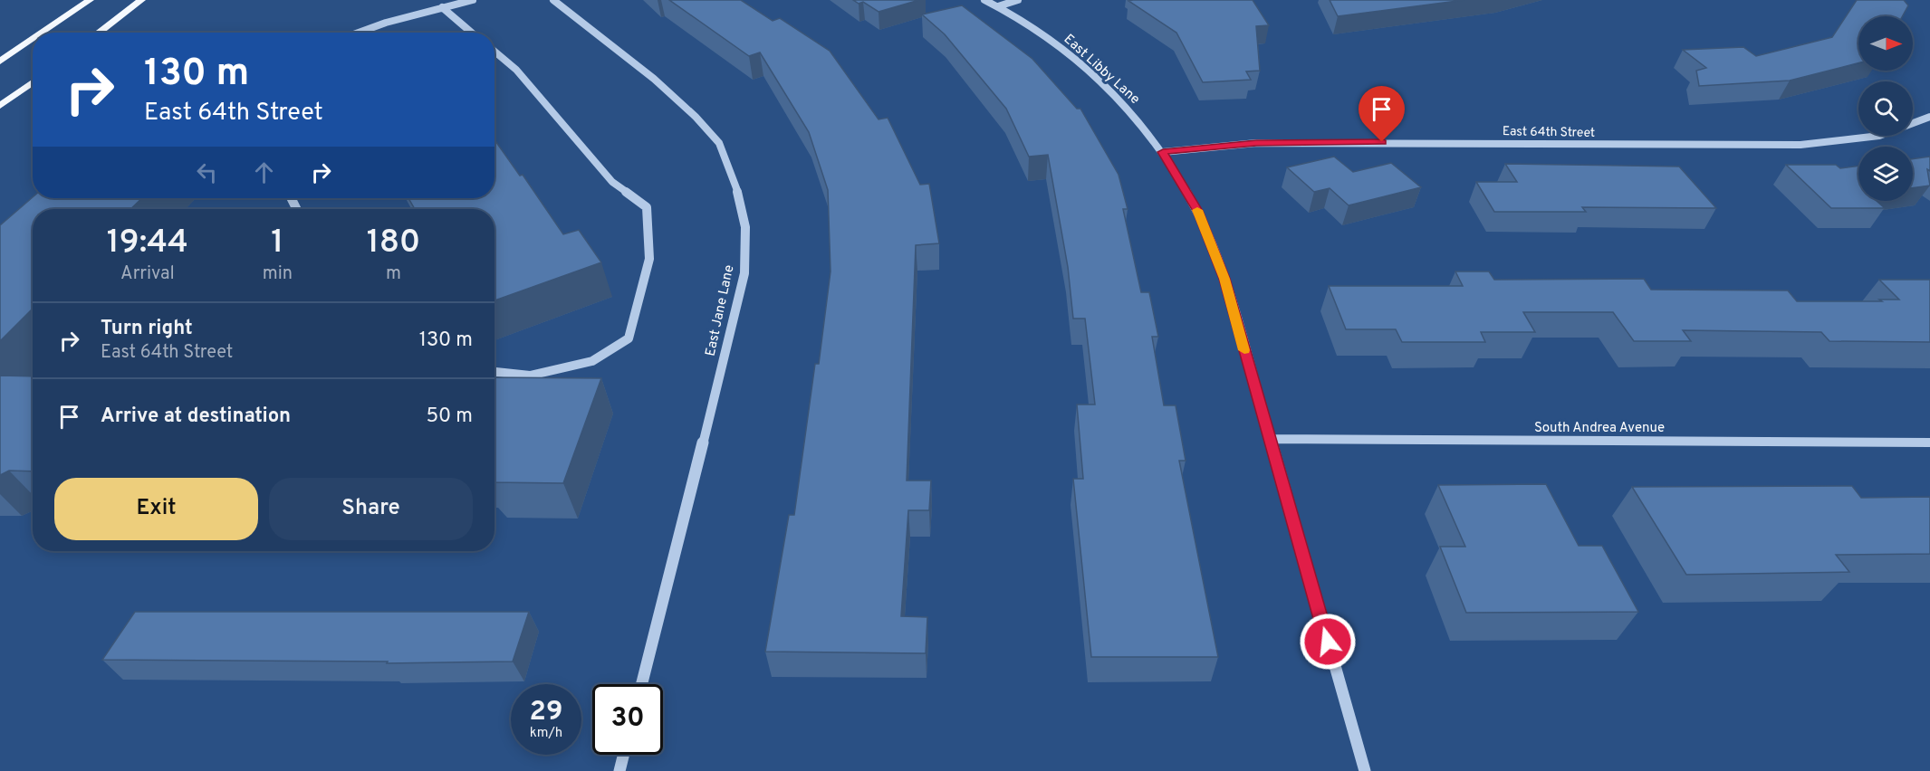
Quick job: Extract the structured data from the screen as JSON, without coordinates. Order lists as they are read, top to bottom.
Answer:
{
  "streets": {
    "street": [
      "East Libby Lane",
      "East 64th Street",
      "East Jane Lane",
      "South Andrea Avenue"
    ]
  },
  "crossings": [
    ["East Libby Lane", "East 64th Street"],
    ["East Libby Lane", "South Andrea Avenue"]
  ],
  "north": "right",
  "page": {
    "turn": ["130 m", "East 64th Street"],
    "eta": [
      "19:44",
      "Arrival",
      "1",
      "min",
      "180",
      "m"
    ],
    "list": [
      {
        "name": "Turn right",
        "note": "East 64th Street",
        "value": "130 m"
      },
      {
        "name": "Arrive at destination",
        "value": "50 m"
      }
    ],
    "buttons": ["Exit", "Share"],
    "speed": "29 km/h",
    "limit": "30"
  }
}
